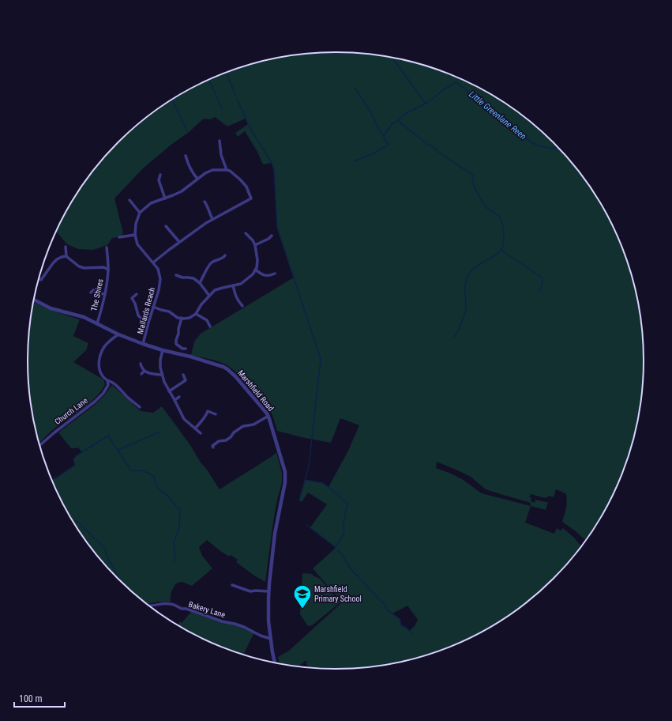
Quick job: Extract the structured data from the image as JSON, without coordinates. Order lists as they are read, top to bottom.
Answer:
{
  "streets": {
    "street": [
      "The Shires",
      "Mallards Reach",
      "Marshfield Road",
      "Church Lane",
      "Bakery Lane"
    ]
  },
  "crossings": [
    ["The Shires", "Marshfield Road"],
    ["Mallards Reach", "Marshfield Road"],
    ["Marshfield Road", "Bakery Lane"]
  ],
  "water": ["Little Greenlane Reen"],
  "places": {
    "school or university": ["Marshfield Primary School"]
  },
  "scale_bar": "100 m"
}
